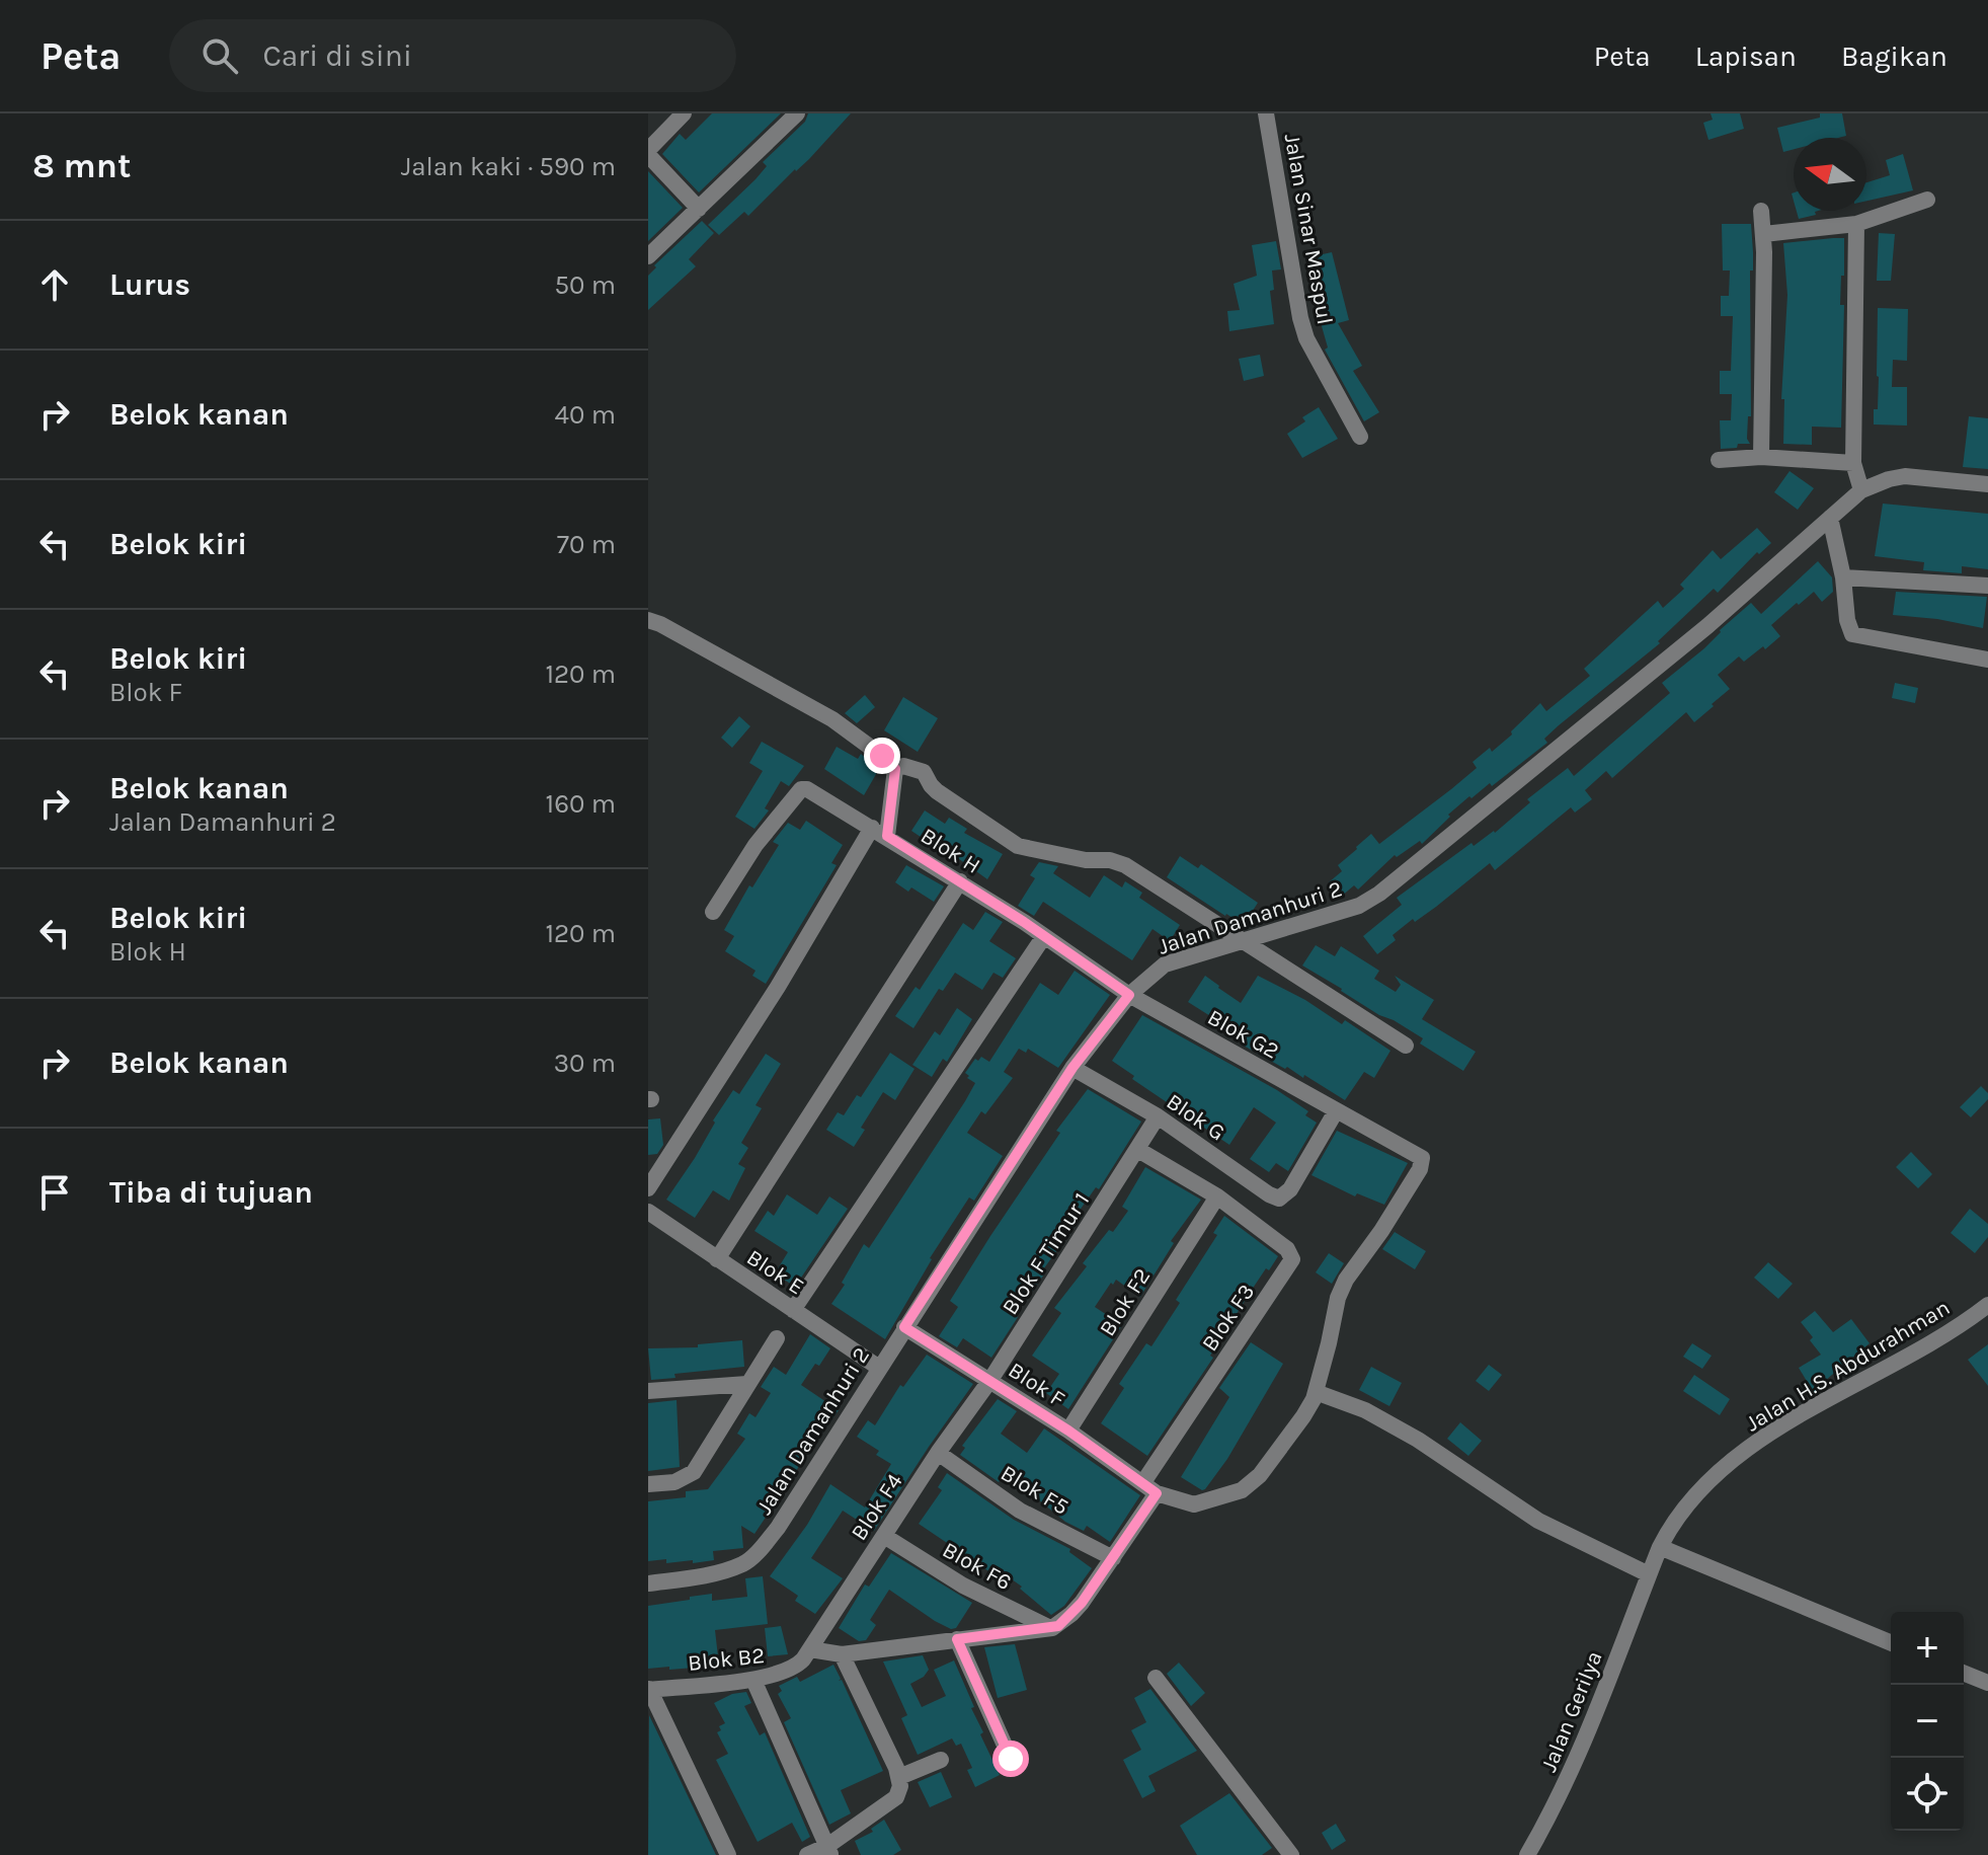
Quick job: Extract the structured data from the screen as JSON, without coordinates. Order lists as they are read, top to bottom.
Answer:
{
  "streets": {
    "street": [
      "Jalan Sinar Maspul",
      "Blok H",
      "Jalan Damanhuri 2",
      "Blok G2",
      "Blok G",
      "Blok F Timur 1",
      "Blok E",
      "Blok F2",
      "Blok F3",
      "Jalan H.S. Abdurahman",
      "Blok F",
      "Blok F5",
      "Blok F4",
      "Blok F6",
      "Blok B2",
      "Jalan Gerilya"
    ]
  },
  "crossings": [
    ["Blok H", "Jalan Damanhuri 2"],
    ["Blok H", "Blok G2"],
    ["Jalan Damanhuri 2", "Blok G2"],
    ["Jalan Damanhuri 2", "Blok G"],
    ["Jalan Damanhuri 2", "Blok E"],
    ["Jalan Damanhuri 2", "Blok F"],
    ["Blok G2", "Blok G"],
    ["Blok G", "Blok F Timur 1"],
    ["Blok F Timur 1", "Blok F"],
    ["Blok F Timur 1", "Blok F4"],
    ["Blok F2", "Blok F3"],
    ["Blok F2", "Blok F"],
    ["Blok F3", "Blok F"],
    ["Jalan H.S. Abdurahman", "Jalan Gerilya"],
    ["Blok F", "Blok F4"],
    ["Blok F5", "Blok F4"],
    ["Blok F4", "Blok F6"],
    ["Blok F4", "Blok B2"]
  ],
  "north": "left",
  "page": {
    "header": "Peta",
    "search": "Cari di sini",
    "nav": ["Peta", "Lapisan", "Bagikan"],
    "heading": ["8 mnt", "Jalan kaki · 590 m"],
    "list": [
      ["Lurus", "50 m"],
      ["Belok kanan", "40 m"],
      ["Belok kiri", "70 m"],
      ["Belok kiri", "Blok F", "120 m"],
      ["Belok kanan", "Jalan Damanhuri 2", "160 m"],
      ["Belok kiri", "Blok H", "120 m"],
      ["Belok kanan", "30 m"],
      "Tiba di tujuan"
    ],
    "map_buttons": ["+", "−"]
  }
}
